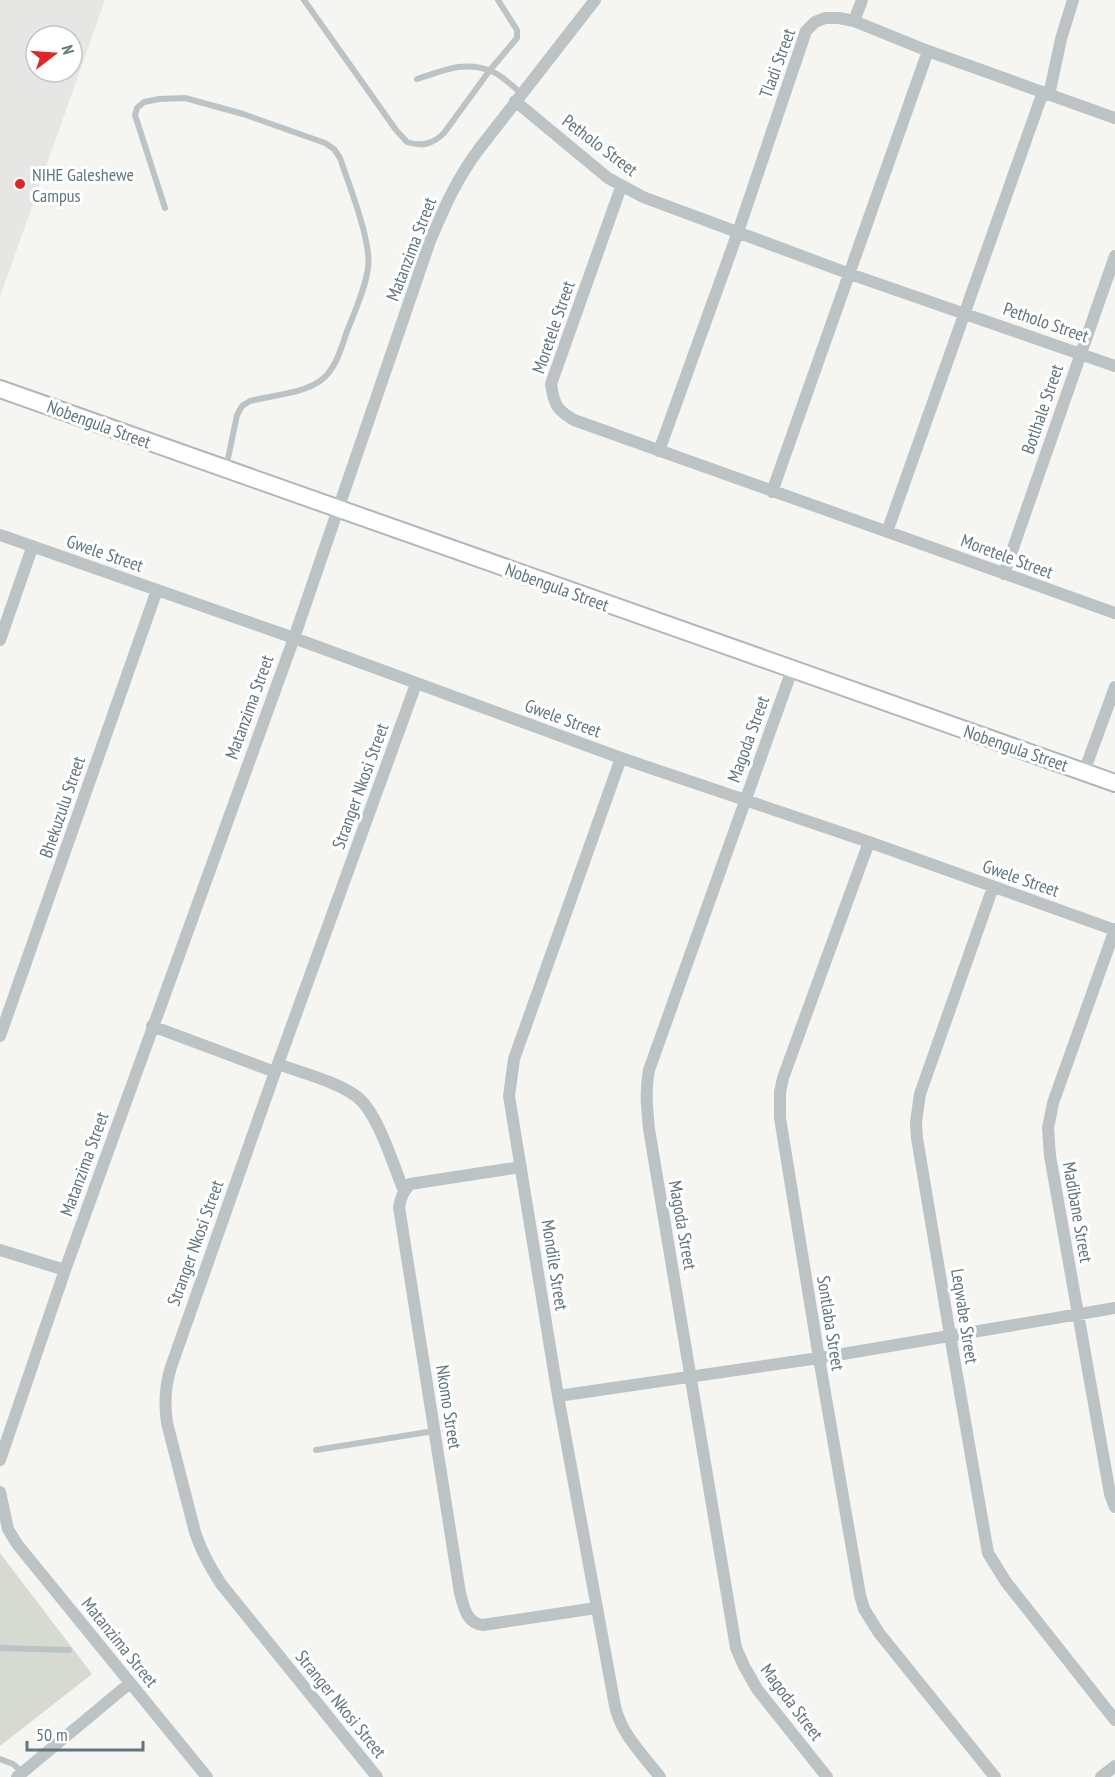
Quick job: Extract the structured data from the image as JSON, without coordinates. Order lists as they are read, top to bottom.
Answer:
{
  "streets": {
    "street": [
      "Tladi Street",
      "Petholo Street",
      "Matanzima Street",
      "Moretele Street",
      "Botlhale Street",
      "Nobengula Street",
      "Gwele Street",
      "Magoda Street",
      "Stranger Nkosi Street",
      "Bhekuzulu Street",
      "Madibane Street",
      "Mondile Street",
      "Leqwabe Street",
      "Sontlaba Street",
      "Nkomo Street"
    ]
  },
  "crossings": [
    ["Tladi Street", "Petholo Street"],
    ["Petholo Street", "Matanzima Street"],
    ["Petholo Street", "Moretele Street"],
    ["Petholo Street", "Botlhale Street"],
    ["Matanzima Street", "Nobengula Street"],
    ["Matanzima Street", "Gwele Street"],
    ["Moretele Street", "Botlhale Street"],
    ["Nobengula Street", "Magoda Street"],
    ["Gwele Street", "Magoda Street"],
    ["Gwele Street", "Stranger Nkosi Street"],
    ["Gwele Street", "Bhekuzulu Street"],
    ["Gwele Street", "Madibane Street"],
    ["Gwele Street", "Mondile Street"],
    ["Gwele Street", "Leqwabe Street"],
    ["Gwele Street", "Sontlaba Street"],
    ["Mondile Street", "Nkomo Street"]
  ],
  "places": ["NIHE Galeshewe Campus"],
  "scale_bar": "50 m",
  "north": "right"
}
